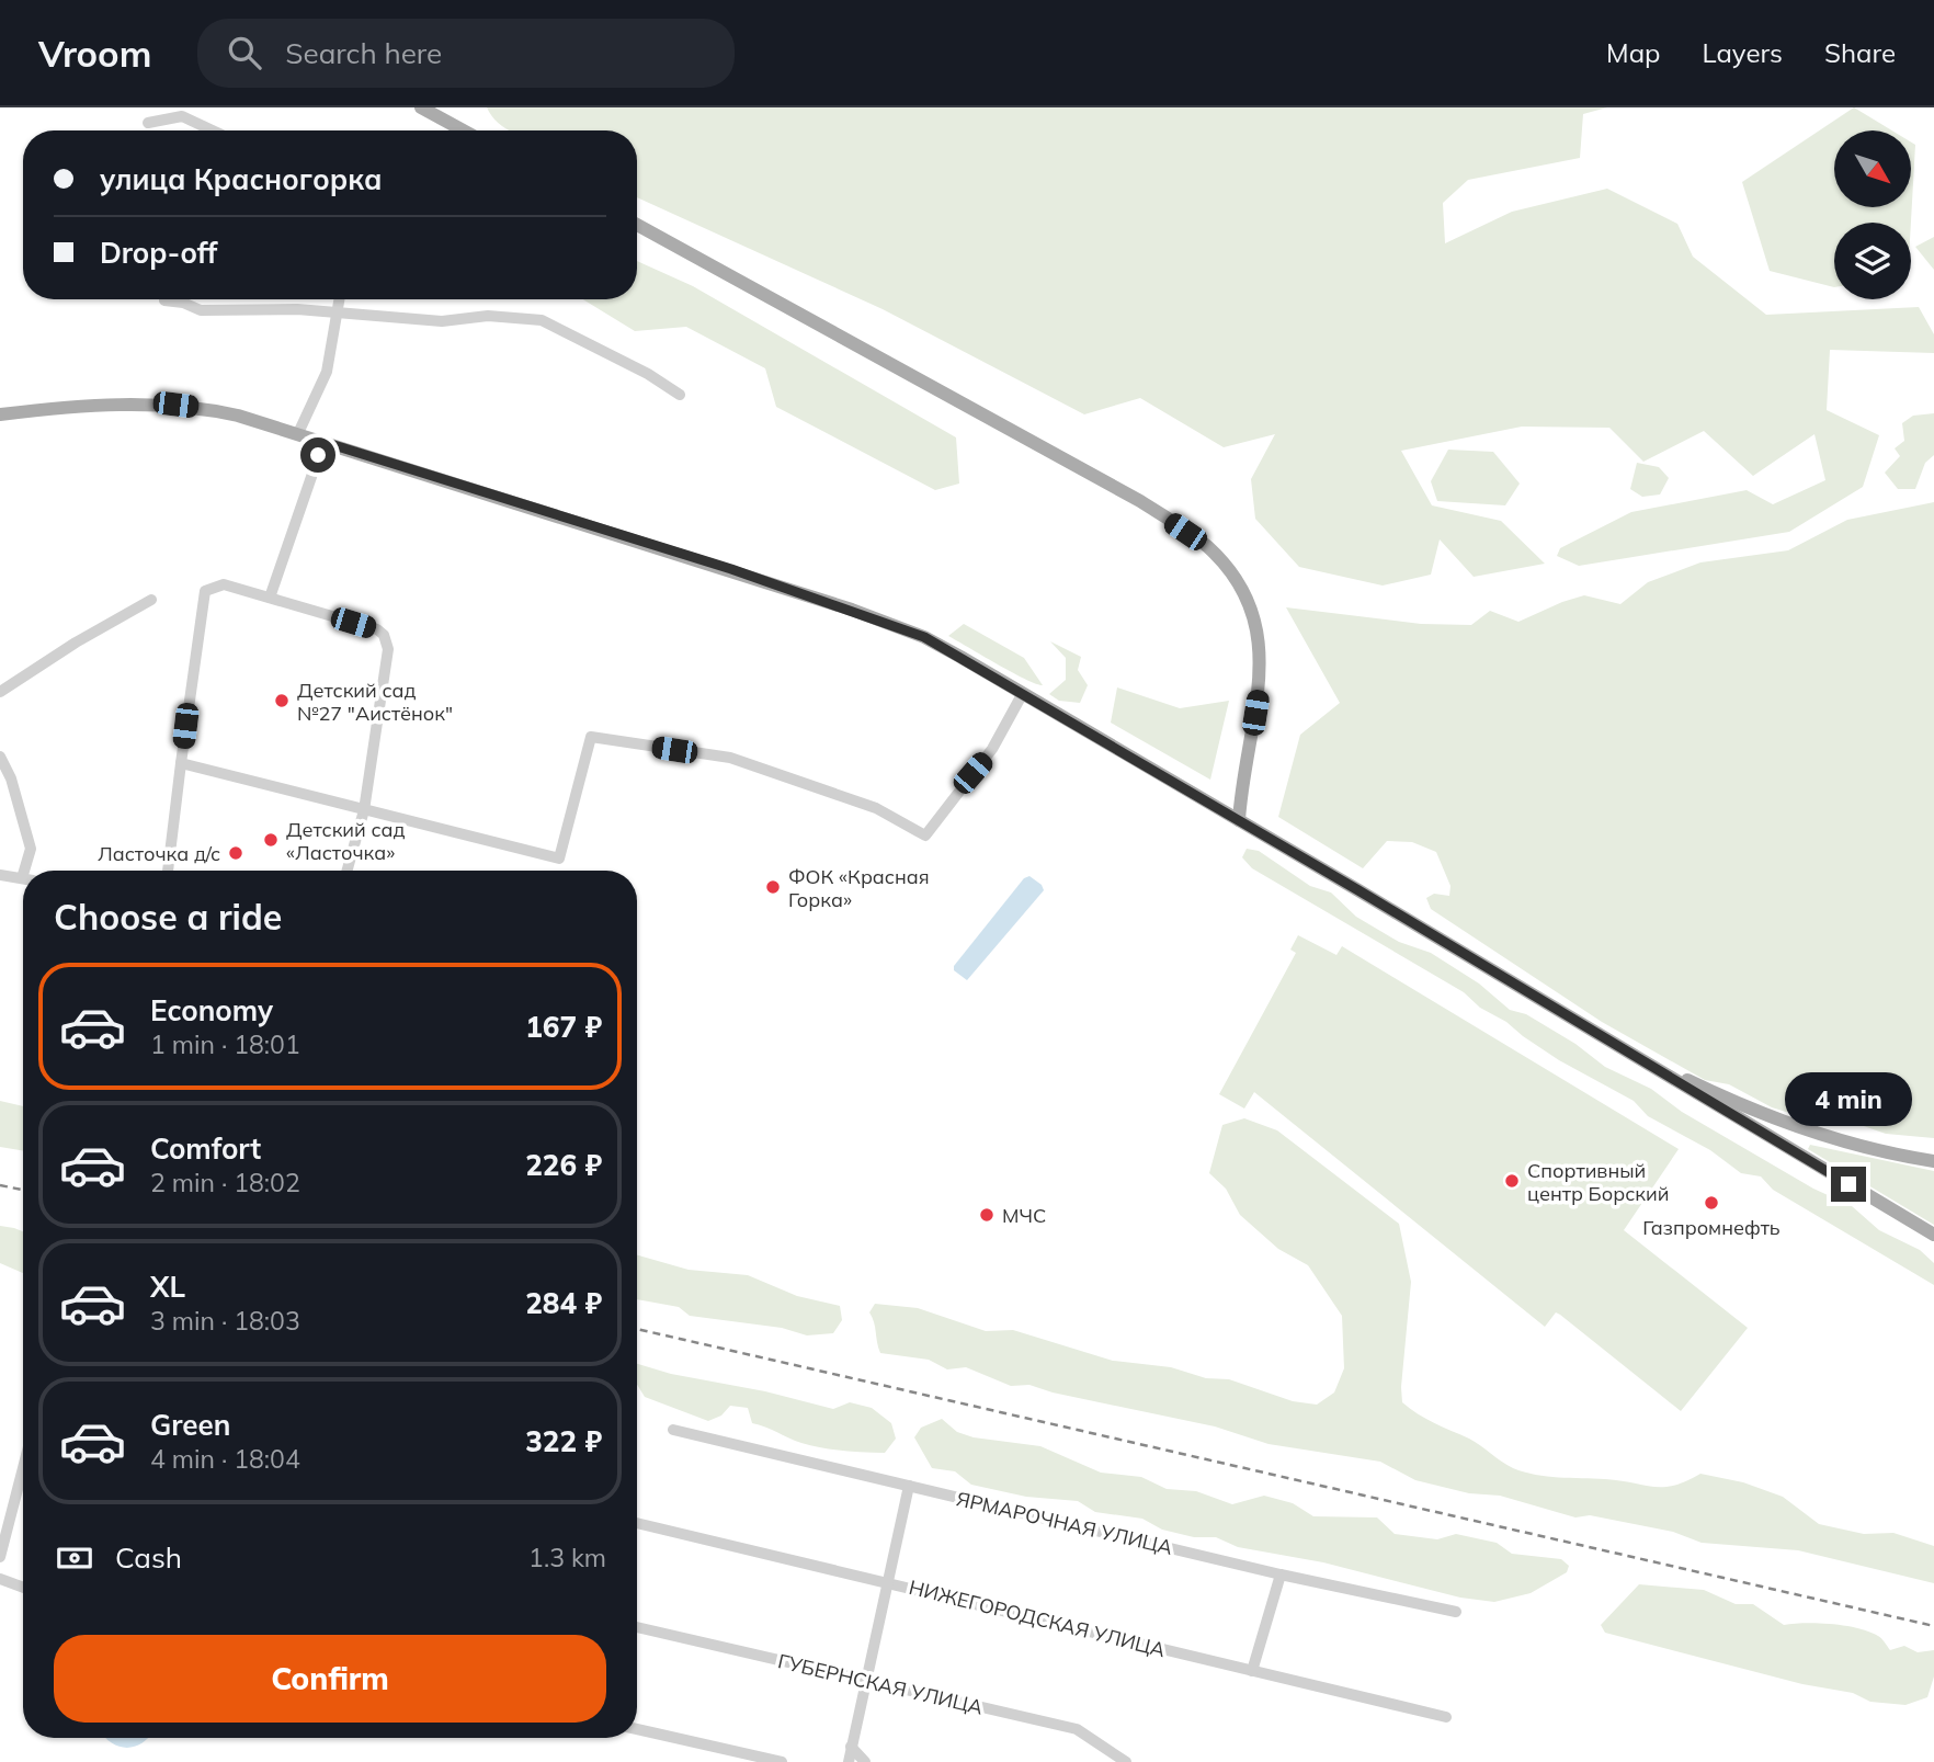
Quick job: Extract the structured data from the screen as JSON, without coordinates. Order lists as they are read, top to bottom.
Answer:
{
  "streets": {
    "street": ["ЯРМАРОЧНАЯ УЛИЦА", "НИЖЕГОРОДСКАЯ УЛИЦА", "ГУБЕРНСКАЯ УЛИЦА"]
  },
  "places": [
    "Детский сад №27 \"Аистёнок\"",
    "Детский сад «Ласточка»",
    "Ласточка д/с",
    "ФОК «Красная Горка»",
    "Спортивный центр Борский",
    "Газпромнефть",
    "МЧС"
  ],
  "north": "bottom right",
  "page": {
    "header": "Vroom",
    "search": "Search here",
    "nav": ["Map", "Layers", "Share"],
    "banner": ["улица Красногорка", "Drop-off"],
    "heading": "Choose a ride",
    "list": [
      {
        "name": "Economy",
        "note": "1 min · 18:01",
        "value": "167 ₽"
      },
      {
        "name": "Comfort",
        "note": "2 min · 18:02",
        "value": "226 ₽"
      },
      {
        "name": "XL",
        "note": "3 min · 18:03",
        "value": "284 ₽"
      },
      {
        "name": "Green",
        "note": "4 min · 18:04",
        "value": "322 ₽"
      }
    ],
    "bubble": "4 min",
    "pay": ["Cash", "1.3 km"],
    "buttons": "Confirm"
  }
}
